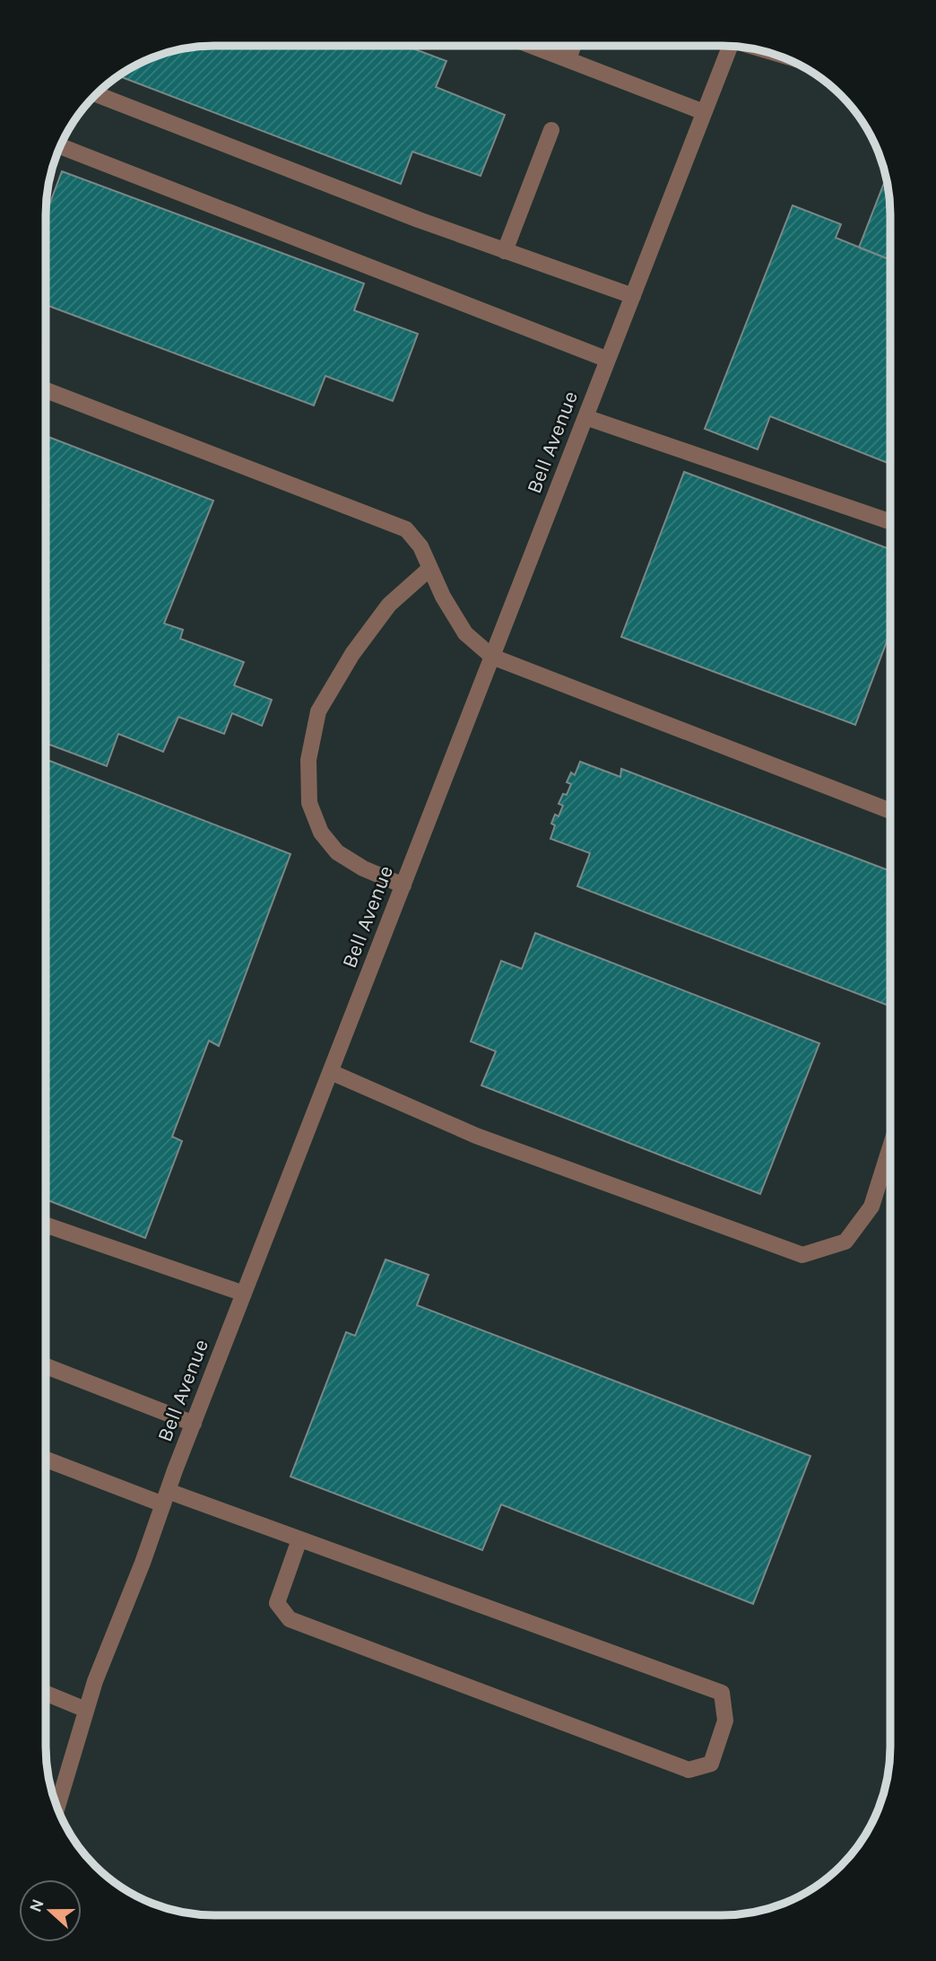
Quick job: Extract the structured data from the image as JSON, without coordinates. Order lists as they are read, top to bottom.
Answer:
{
  "streets": {
    "street": ["Bell Avenue"]
  },
  "north": "left"
}
